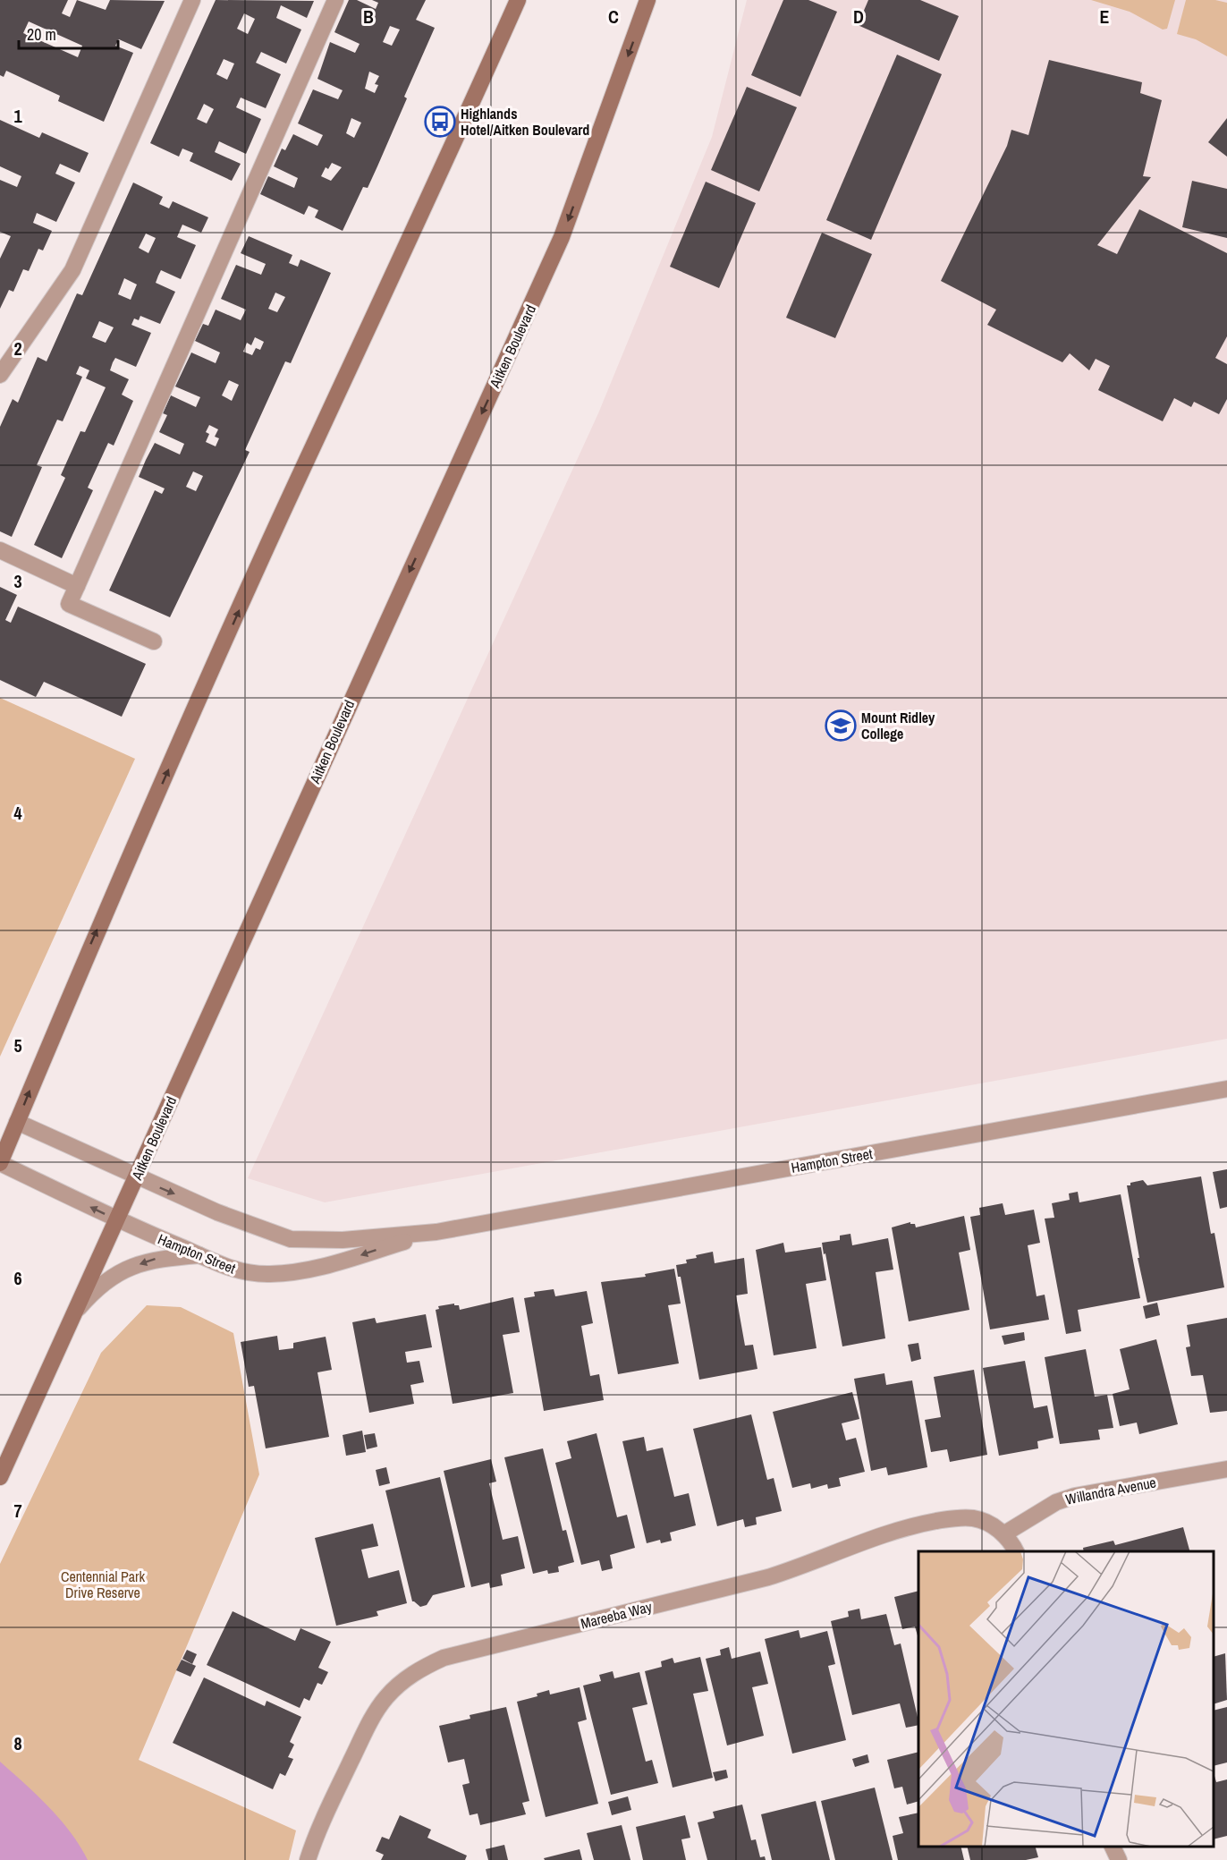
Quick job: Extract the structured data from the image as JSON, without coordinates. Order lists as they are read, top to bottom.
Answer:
{
  "streets": {
    "main road": ["Aitken Boulevard"],
    "street": ["Hampton Street", "Willandra Avenue", "Mareeba Way"]
  },
  "crossings": [
    ["Aitken Boulevard", "Hampton Street"],
    ["Willandra Avenue", "Mareeba Way"]
  ],
  "parks": ["Centennial Park Drive Reserve"],
  "places": {
    "bus stop": ["Highlands Hotel/Aitken Boulevard"],
    "school or university": ["Mount Ridley College"]
  },
  "scale_bar": "20 m",
  "grid": {
    "columns": [
      "B",
      "C",
      "D",
      "E"
    ],
    "rows": [
      "1",
      "2",
      "3",
      "4",
      "5",
      "6",
      "7",
      "8"
    ]
  }
}
